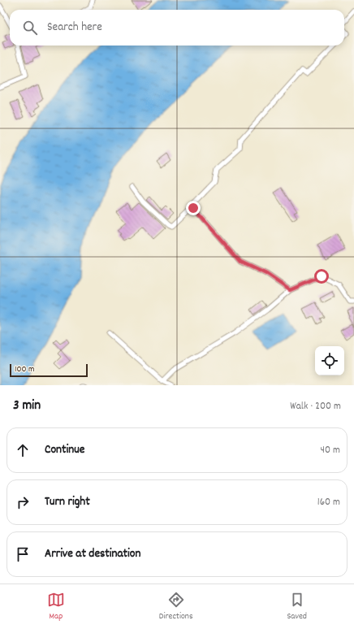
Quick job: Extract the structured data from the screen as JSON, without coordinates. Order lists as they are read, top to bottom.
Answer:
{
  "scale_bar": "100 m",
  "page": {
    "search": "Search here",
    "scale": "100 m",
    "heading": ["3 min", "Walk · 200 m"],
    "list": [
      ["Continue", "40 m"],
      ["Turn right", "160 m"],
      "Arrive at destination"
    ],
    "nav": ["Map", "Directions", "Saved"]
  }
}
